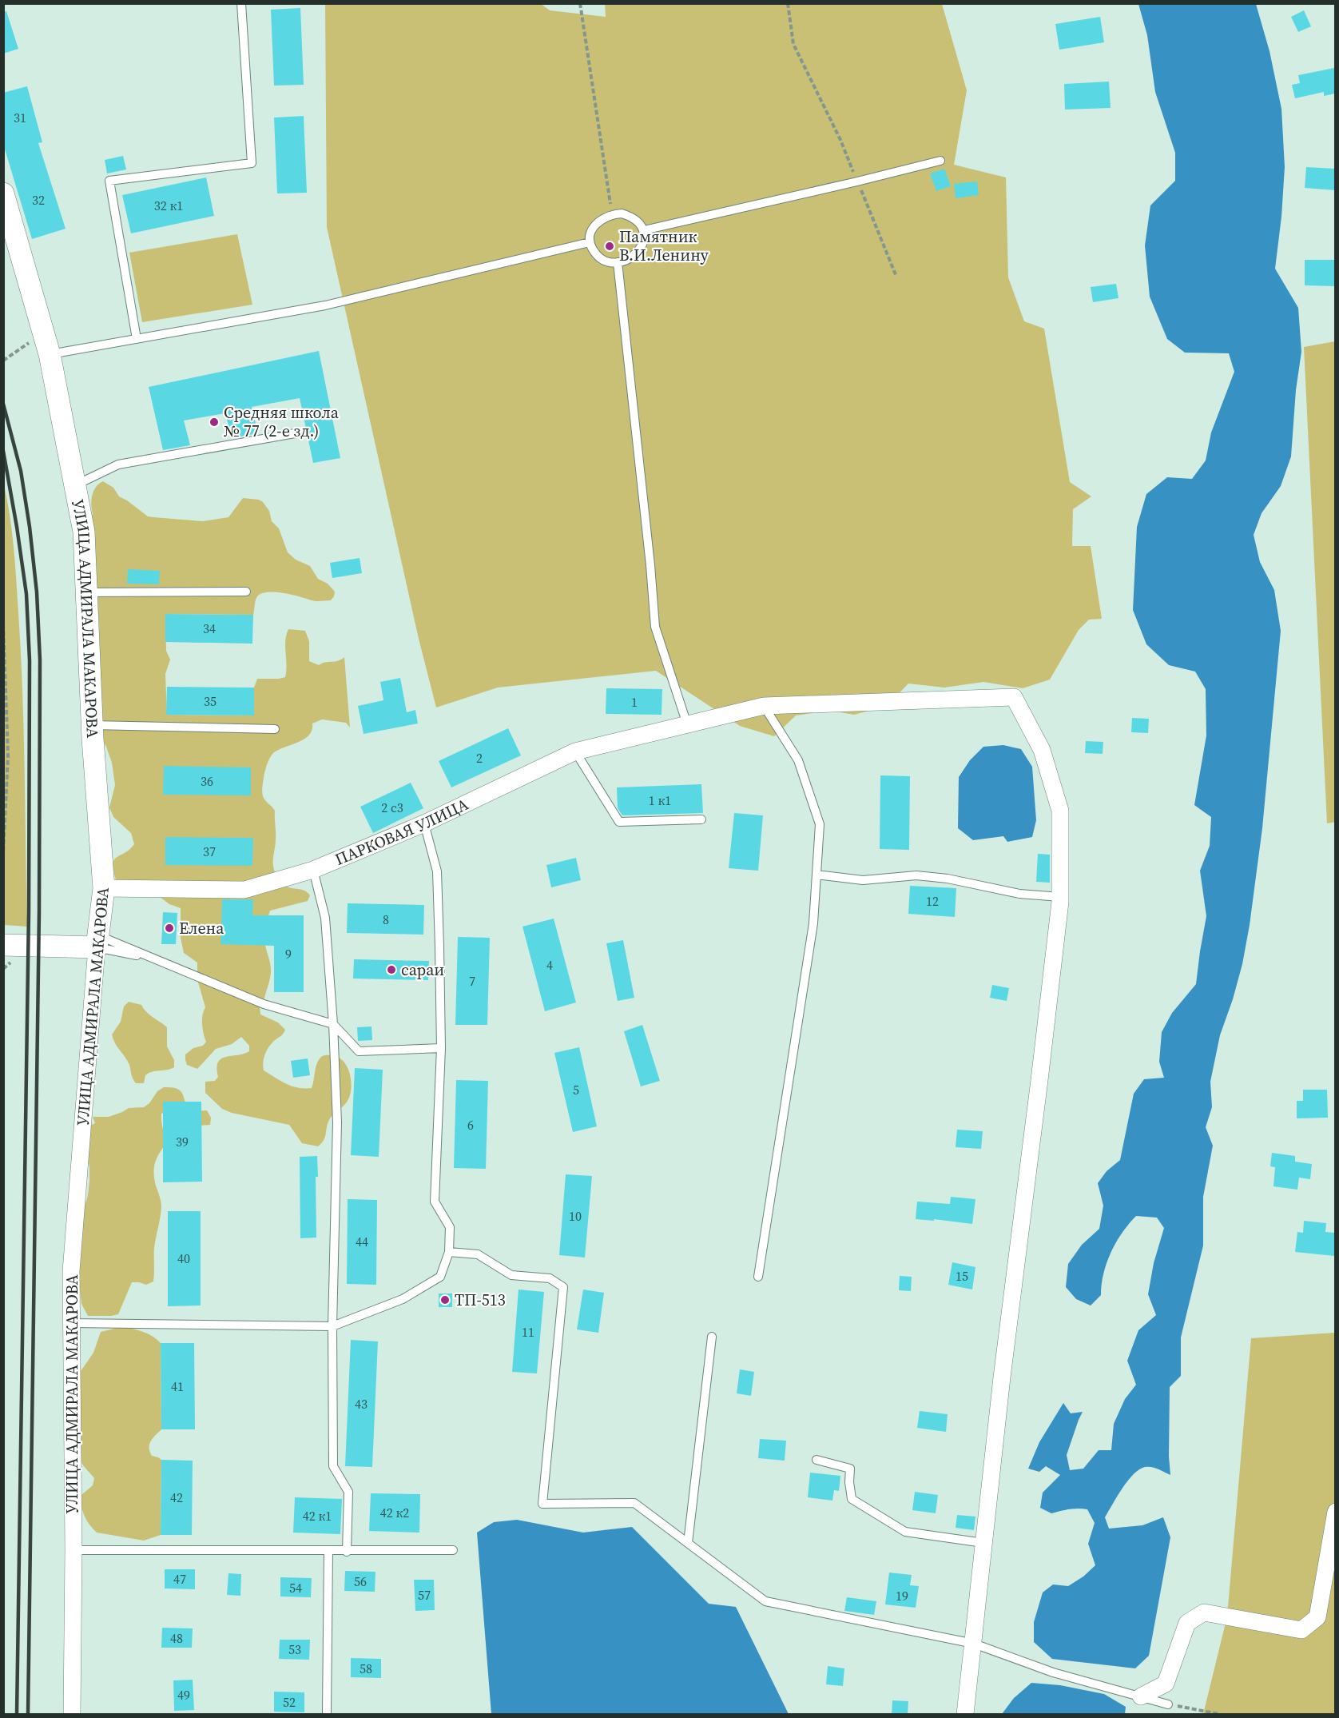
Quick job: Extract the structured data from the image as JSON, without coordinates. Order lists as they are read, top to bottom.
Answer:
{
  "streets": {
    "street": ["УЛИЦА АДМИРАЛА МАКАРОВА", "ПАРКОВАЯ УЛИЦА"]
  },
  "crossings": [
    ["УЛИЦА АДМИРАЛА МАКАРОВА", "ПАРКОВАЯ УЛИЦА"]
  ],
  "places": [
    "Памятник В.И.Ленину",
    "Средняя школа № 77 (2-е зд.)",
    "Елена",
    "сараи",
    "ТП-513"
  ],
  "house_numbers": [
    "31",
    "32",
    "32 к1",
    "34",
    "35",
    "1",
    "2",
    "36",
    "1 к1",
    "2 с3",
    "37",
    "12",
    "8",
    "9",
    "4",
    "7",
    "5",
    "6",
    "39",
    "10",
    "44",
    "40",
    "15",
    "11",
    "41",
    "43",
    "42",
    "42 к2",
    "42 к1",
    "47",
    "56",
    "54",
    "57",
    "19",
    "48",
    "53",
    "58",
    "49",
    "52"
  ]
}
